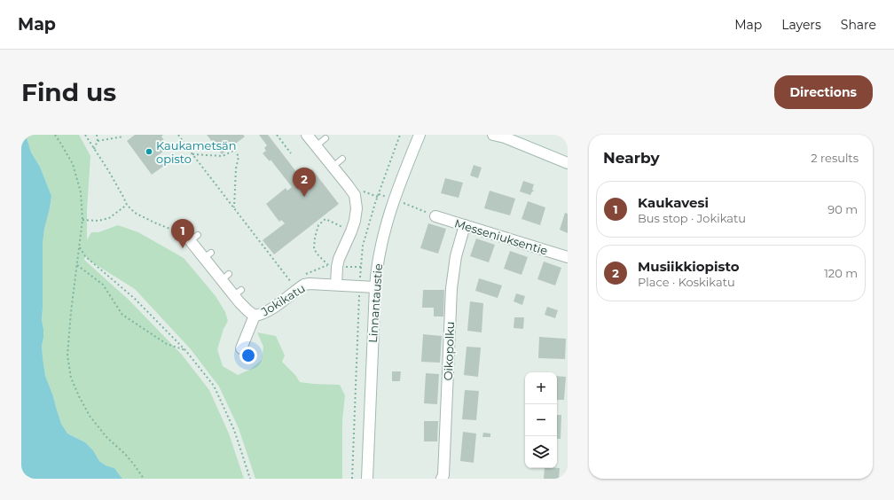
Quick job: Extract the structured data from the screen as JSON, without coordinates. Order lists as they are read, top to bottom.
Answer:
{
  "streets": {
    "street": [
      "Messeniuksentie",
      "Jokikatu",
      "Linnantaustie",
      "Oikopolku"
    ]
  },
  "crossings": [
    ["Messeniuksentie", "Oikopolku"],
    ["Jokikatu", "Linnantaustie"]
  ],
  "places": ["Kaukametsän opisto"],
  "page": {
    "header": "Map",
    "nav": ["Map", "Layers", "Share"],
    "buttons": "Directions",
    "title": "Find us",
    "heading": ["Nearby", "2 results"],
    "pins": ["2", "1"],
    "list": [
      {
        "mark": "1",
        "name": "Kaukavesi",
        "note": "Bus stop · Jokikatu",
        "value": "90 m"
      },
      {
        "mark": "2",
        "name": "Musiikkiopisto",
        "note": "Place · Koskikatu",
        "value": "120 m"
      }
    ],
    "map_buttons": ["+", "−"]
  }
}
